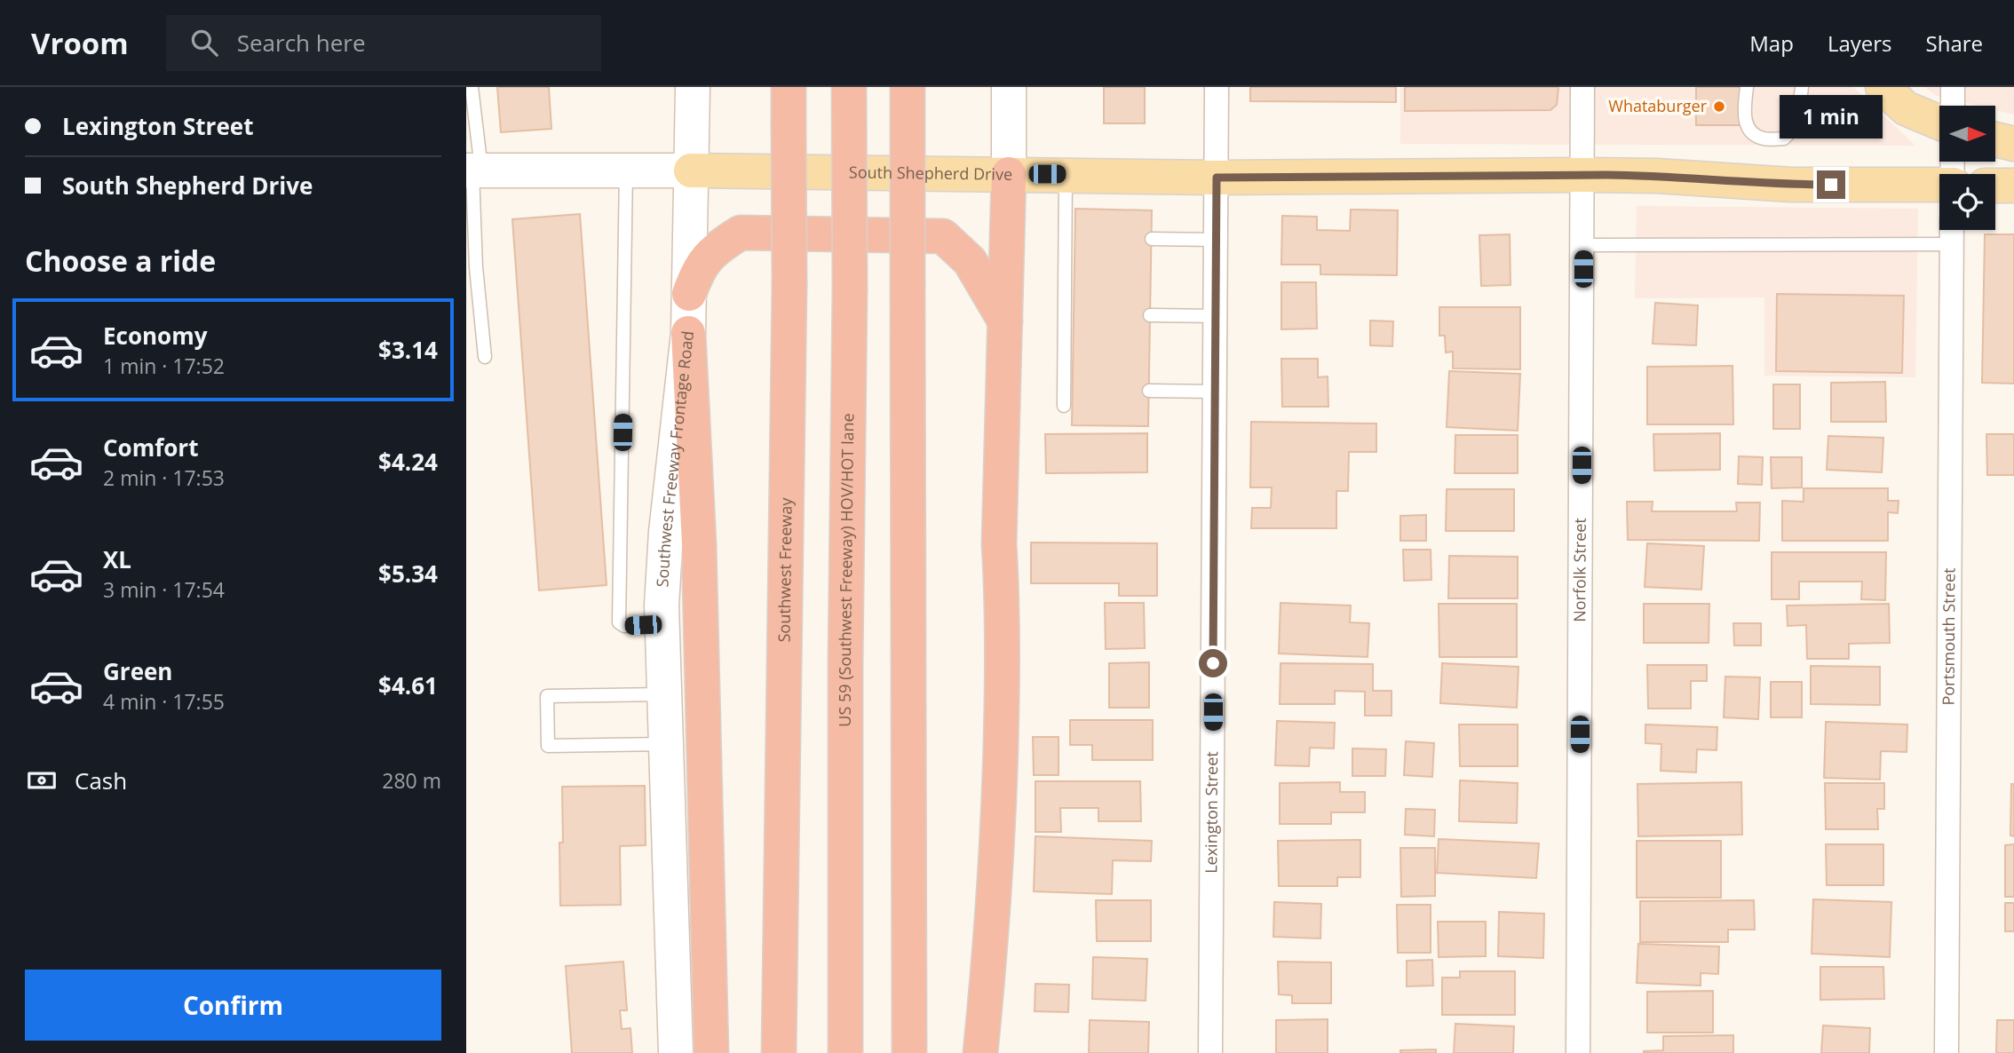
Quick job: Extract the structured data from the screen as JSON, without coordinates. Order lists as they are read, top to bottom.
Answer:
{
  "streets": {
    "highway": ["Southwest Freeway", "US 59 (Southwest Freeway) HOV/HOT lane"],
    "main road": ["South Shepherd Drive"],
    "street": [
      "Southwest Freeway Frontage Road",
      "Norfolk Street",
      "Portsmouth Street",
      "Lexington Street"
    ]
  },
  "crossings": [
    ["South Shepherd Drive", "Southwest Freeway Frontage Road"],
    ["South Shepherd Drive", "Norfolk Street"],
    ["South Shepherd Drive", "Lexington Street"]
  ],
  "places": ["Whataburger"],
  "north": "right",
  "page": {
    "header": "Vroom",
    "search": "Search here",
    "nav": ["Map", "Layers", "Share"],
    "banner": ["Lexington Street", "South Shepherd Drive"],
    "bubble": "1 min",
    "heading": "Choose a ride",
    "list": [
      {
        "name": "Economy",
        "note": "1 min · 17:52",
        "value": "$3.14"
      },
      {
        "name": "Comfort",
        "note": "2 min · 17:53",
        "value": "$4.24"
      },
      {
        "name": "XL",
        "note": "3 min · 17:54",
        "value": "$5.34"
      },
      {
        "name": "Green",
        "note": "4 min · 17:55",
        "value": "$4.61"
      }
    ],
    "pay": ["Cash", "280 m"],
    "buttons": "Confirm"
  }
}
